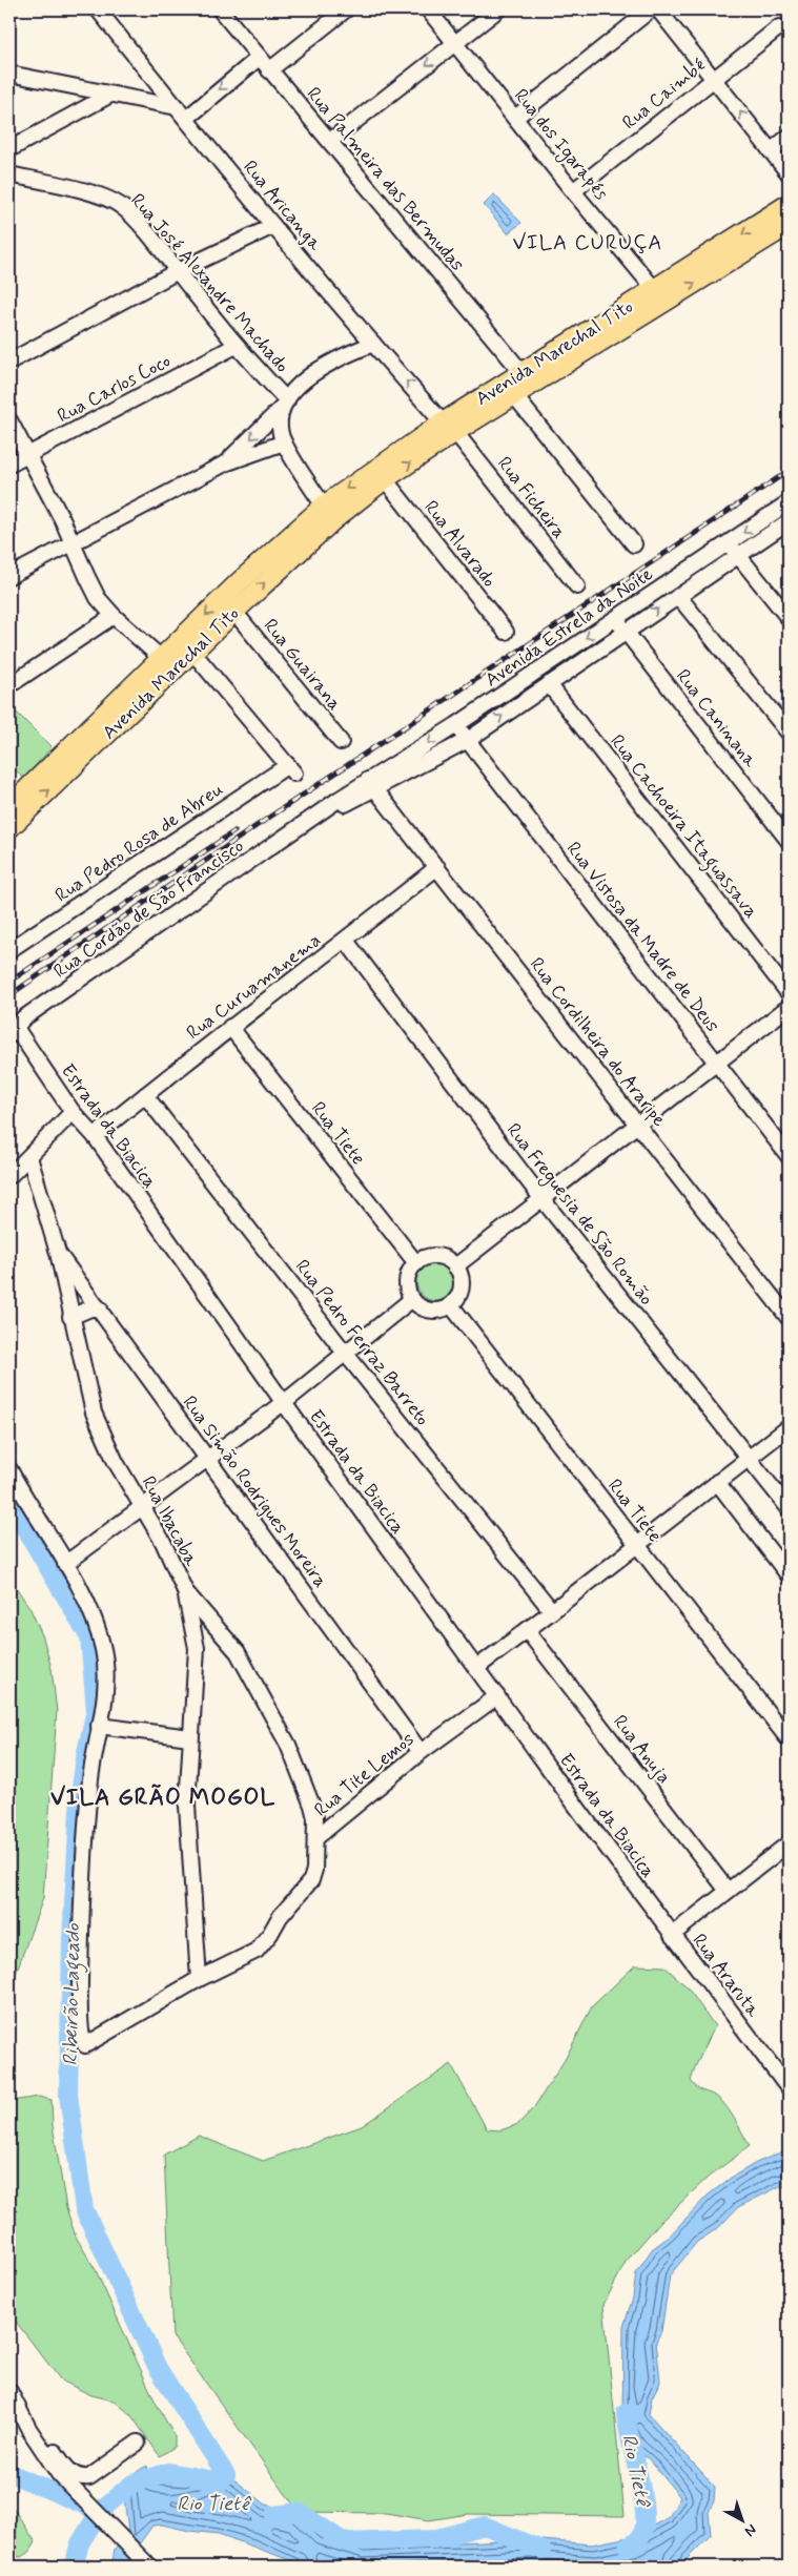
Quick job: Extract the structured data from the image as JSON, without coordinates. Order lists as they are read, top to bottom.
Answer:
{
  "streets": {
    "main road": ["Avenida Marechal Tito"],
    "street": [
      "Rua Caimbé",
      "Rua dos Igarapés",
      "Rua Palmeira das Bermudas",
      "Rua Aricanga",
      "Rua José Alexandre Machado",
      "Rua Carlos Coco",
      "Rua Ficheira",
      "Rua Alvarado",
      "Avenida Estrela da Noite",
      "Rua Guairana",
      "Rua Caninana",
      "Rua Cachoeira Itaguassava",
      "Rua Pedro Rosa de Abreu",
      "Rua Cordão de São Francisco",
      "Rua Vistosa da Madre de Deus",
      "Rua Curuamanema",
      "Rua Cordilheira do Araripe",
      "Estrada da Biacica",
      "Rua Tiete",
      "Rua Freguesia de São Romão",
      "Rua Pedro Ferraz Barreto",
      "Rua Simão Rodrigues Moreira",
      "Rua Ibacaba",
      "Rua Anuja",
      "Rua Tite Lemos",
      "Rua Araruta"
    ]
  },
  "crossings": [
    ["Rua Caimbé", "Rua dos Igarapés"],
    ["Rua dos Igarapés", "Avenida Marechal Tito"],
    ["Rua Palmeira das Bermudas", "Avenida Marechal Tito"],
    ["Rua Aricanga", "Avenida Marechal Tito"],
    ["Rua Aricanga", "Rua Ficheira"],
    ["Rua José Alexandre Machado", "Rua Carlos Coco"],
    ["Avenida Marechal Tito", "Rua Ficheira"],
    ["Avenida Marechal Tito", "Rua Alvarado"],
    ["Avenida Marechal Tito", "Rua Guairana"],
    ["Avenida Marechal Tito", "Rua Pedro Rosa de Abreu"],
    ["Avenida Estrela da Noite", "Rua Caninana"],
    ["Avenida Estrela da Noite", "Rua Cachoeira Itaguassava"],
    ["Avenida Estrela da Noite", "Rua Cordão de São Francisco"],
    ["Avenida Estrela da Noite", "Rua Vistosa da Madre de Deus"],
    ["Avenida Estrela da Noite", "Rua Cordilheira do Araripe"],
    ["Rua Cordão de São Francisco", "Rua Cordilheira do Araripe"],
    ["Rua Cordão de São Francisco", "Estrada da Biacica"],
    ["Rua Curuamanema", "Rua Cordilheira do Araripe"],
    ["Rua Curuamanema", "Estrada da Biacica"],
    ["Rua Curuamanema", "Rua Tiete"],
    ["Rua Curuamanema", "Rua Freguesia de São Romão"],
    ["Rua Curuamanema", "Rua Pedro Ferraz Barreto"],
    ["Estrada da Biacica", "Rua Tite Lemos"],
    ["Estrada da Biacica", "Rua Araruta"],
    ["Rua Simão Rodrigues Moreira", "Rua Ibacaba"],
    ["Rua Simão Rodrigues Moreira", "Rua Tite Lemos"],
    ["Rua Ibacaba", "Rua Tite Lemos"]
  ],
  "districts": ["VILA CURUÇA", "VILA GRÃO MOGOL"],
  "water": ["Ribeirão Lageado", "Rio Tietê"],
  "north": "bottom right"
}
